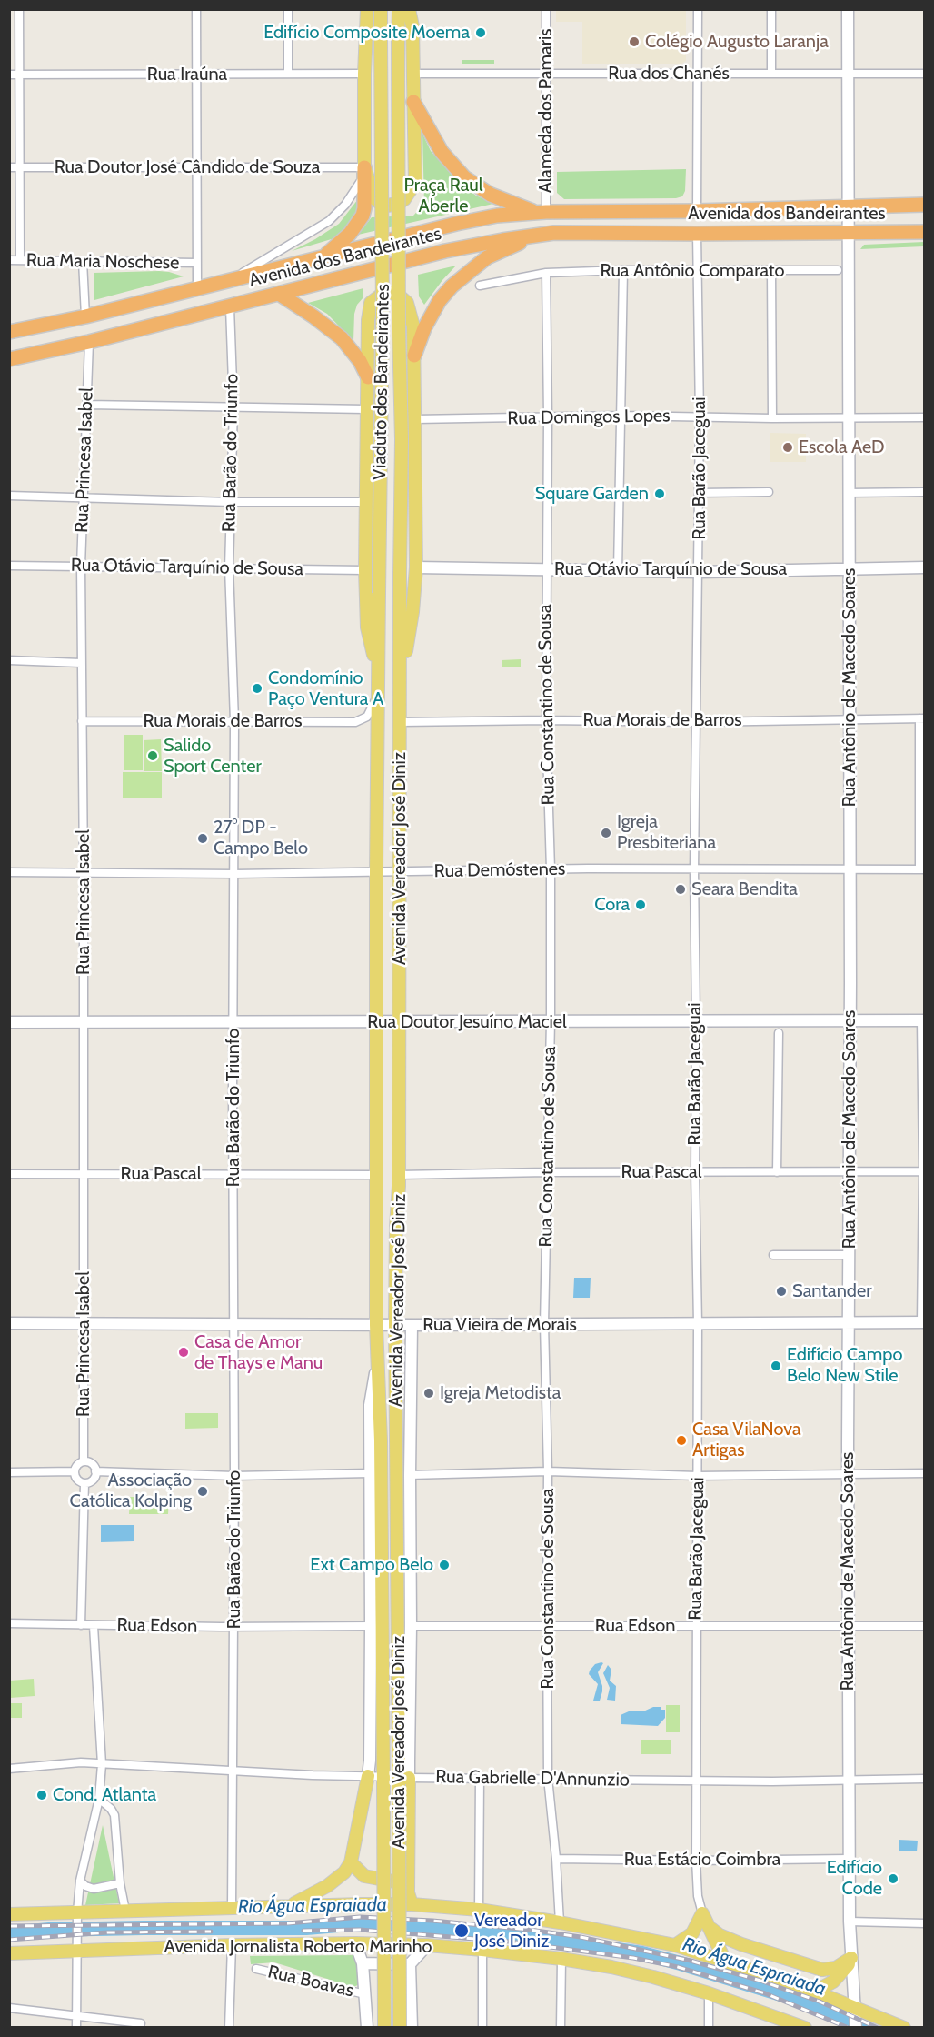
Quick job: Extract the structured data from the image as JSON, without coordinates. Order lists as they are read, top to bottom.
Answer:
{
  "streets": {
    "highway": ["Avenida dos Bandeirantes"],
    "main road": ["Viaduto dos Bandeirantes", "Avenida Vereador José Diniz", "Avenida Jornalista Roberto Marinho"],
    "street": [
      "Rua dos Chanés",
      "Rua Iraúna",
      "Alameda dos Pamaris",
      "Rua Doutor José Cândido de Souza",
      "Rua Maria Noschese",
      "Rua Antônio Comparato",
      "Rua Domingos Lopes",
      "Rua Barão do Triunfo",
      "Rua Princesa Isabel",
      "Rua Barão Jaceguai",
      "Rua Otávio Tarquínio de Sousa",
      "Rua Antônio de Macedo Soares",
      "Rua Constantino de Sousa",
      "Rua Morais de Barros",
      "Rua Demóstenes",
      "Rua Doutor Jesuíno Maciel",
      "Rua Pascal",
      "Rua Vieira de Morais",
      "Rua Edson",
      "Rua Gabrielle D'Annunzio",
      "Rua Estácio Coimbra",
      "Rua Boavas"
    ]
  },
  "crossings": [
    ["Rua dos Chanés", "Alameda dos Pamaris"],
    ["Rua dos Chanés", "Rua Antônio de Macedo Soares"],
    ["Alameda dos Pamaris", "Avenida dos Bandeirantes"],
    ["Rua Doutor José Cândido de Souza", "Avenida dos Bandeirantes"],
    ["Avenida dos Bandeirantes", "Rua Barão do Triunfo"],
    ["Avenida dos Bandeirantes", "Rua Princesa Isabel"],
    ["Avenida dos Bandeirantes", "Rua Barão Jaceguai"],
    ["Avenida dos Bandeirantes", "Rua Antônio de Macedo Soares"],
    ["Rua Antônio Comparato", "Rua Barão Jaceguai"],
    ["Rua Antônio Comparato", "Rua Constantino de Sousa"],
    ["Viaduto dos Bandeirantes", "Avenida Vereador José Diniz"],
    ["Rua Domingos Lopes", "Rua Barão Jaceguai"],
    ["Rua Domingos Lopes", "Rua Antônio de Macedo Soares"],
    ["Rua Domingos Lopes", "Rua Constantino de Sousa"],
    ["Rua Barão do Triunfo", "Rua Otávio Tarquínio de Sousa"],
    ["Rua Barão do Triunfo", "Rua Morais de Barros"],
    ["Rua Barão do Triunfo", "Rua Demóstenes"],
    ["Rua Barão do Triunfo", "Rua Doutor Jesuíno Maciel"],
    ["Rua Barão do Triunfo", "Rua Pascal"],
    ["Rua Barão do Triunfo", "Rua Vieira de Morais"],
    ["Rua Barão do Triunfo", "Rua Edson"],
    ["Rua Barão do Triunfo", "Rua Gabrielle D'Annunzio"],
    ["Rua Princesa Isabel", "Rua Otávio Tarquínio de Sousa"],
    ["Rua Princesa Isabel", "Rua Morais de Barros"],
    ["Rua Princesa Isabel", "Rua Demóstenes"],
    ["Rua Princesa Isabel", "Rua Doutor Jesuíno Maciel"],
    ["Rua Princesa Isabel", "Rua Pascal"],
    ["Rua Princesa Isabel", "Rua Vieira de Morais"],
    ["Rua Barão Jaceguai", "Rua Otávio Tarquínio de Sousa"],
    ["Rua Barão Jaceguai", "Rua Morais de Barros"],
    ["Rua Barão Jaceguai", "Rua Demóstenes"],
    ["Rua Barão Jaceguai", "Rua Doutor Jesuíno Maciel"],
    ["Rua Barão Jaceguai", "Rua Pascal"],
    ["Rua Barão Jaceguai", "Rua Vieira de Morais"],
    ["Rua Barão Jaceguai", "Rua Edson"],
    ["Rua Barão Jaceguai", "Rua Gabrielle D'Annunzio"],
    ["Rua Barão Jaceguai", "Rua Estácio Coimbra"],
    ["Rua Otávio Tarquínio de Sousa", "Rua Antônio de Macedo Soares"],
    ["Rua Otávio Tarquínio de Sousa", "Rua Constantino de Sousa"],
    ["Rua Antônio de Macedo Soares", "Rua Morais de Barros"],
    ["Rua Antônio de Macedo Soares", "Rua Demóstenes"],
    ["Rua Antônio de Macedo Soares", "Rua Doutor Jesuíno Maciel"],
    ["Rua Antônio de Macedo Soares", "Rua Pascal"],
    ["Rua Antônio de Macedo Soares", "Rua Vieira de Morais"],
    ["Rua Antônio de Macedo Soares", "Rua Edson"],
    ["Rua Antônio de Macedo Soares", "Rua Gabrielle D'Annunzio"],
    ["Rua Antônio de Macedo Soares", "Rua Estácio Coimbra"],
    ["Rua Constantino de Sousa", "Rua Morais de Barros"],
    ["Rua Constantino de Sousa", "Rua Demóstenes"],
    ["Rua Constantino de Sousa", "Rua Doutor Jesuíno Maciel"],
    ["Rua Constantino de Sousa", "Rua Pascal"],
    ["Rua Constantino de Sousa", "Rua Vieira de Morais"],
    ["Rua Constantino de Sousa", "Rua Edson"],
    ["Rua Constantino de Sousa", "Rua Gabrielle D'Annunzio"],
    ["Rua Constantino de Sousa", "Rua Estácio Coimbra"],
    ["Rua Morais de Barros", "Avenida Vereador José Diniz"],
    ["Avenida Vereador José Diniz", "Rua Demóstenes"],
    ["Avenida Vereador José Diniz", "Rua Doutor Jesuíno Maciel"],
    ["Avenida Vereador José Diniz", "Rua Pascal"],
    ["Avenida Vereador José Diniz", "Rua Vieira de Morais"],
    ["Avenida Vereador José Diniz", "Rua Edson"],
    ["Avenida Vereador José Diniz", "Rua Gabrielle D'Annunzio"]
  ],
  "water": ["Rio Água Espraiada"],
  "parks": ["Praça Raul Aberle"],
  "places": [
    "Edifício Composite Moema",
    "Colégio Augusto Laranja",
    "Escola AeD",
    "Square Garden",
    "Condomínio Paço Ventura A",
    "Salido Sport Center",
    "Igreja Presbiteriana",
    "27° DP - Campo Belo",
    "Seara Bendita",
    "Cora",
    "Santander",
    "Casa de Amor de Thays e Manu",
    "Edifício Campo Belo New Stile",
    "Igreja Metodista",
    "Casa VilaNova Artigas",
    "Associação Católica Kolping",
    "Ext Campo Belo",
    "Cond. Atlanta",
    "Edifício Code",
    "Vereador José Diniz"
  ]
}
